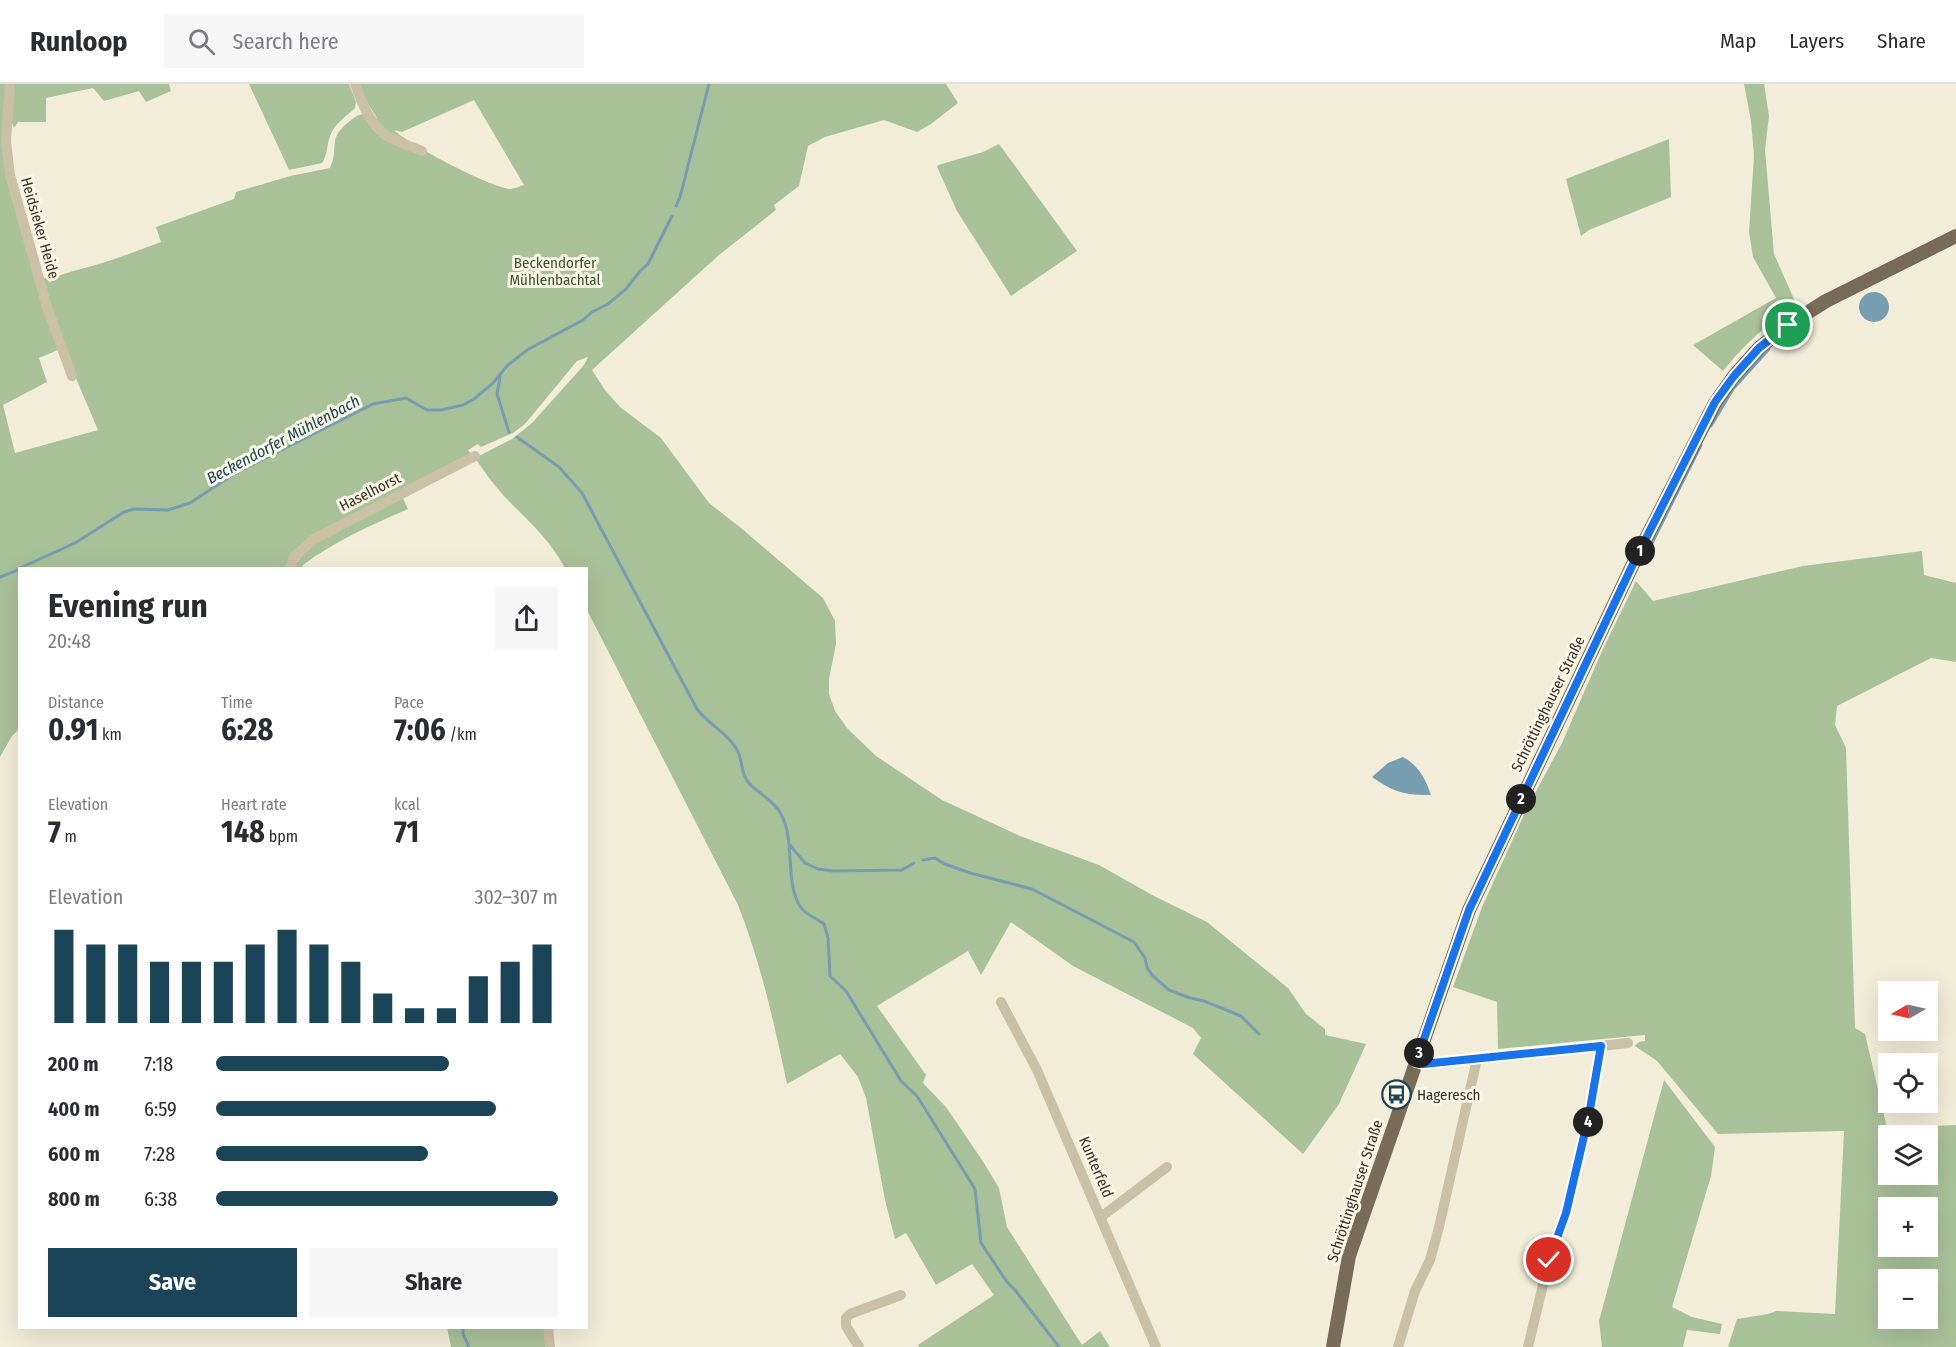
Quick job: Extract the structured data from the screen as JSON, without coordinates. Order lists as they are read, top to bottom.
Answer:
{
  "streets": {
    "main road": ["Schröttinghauser Straße"],
    "street": ["Heidsieker Heide", "Haselhorst", "Kunterfeld"]
  },
  "water": ["Beckendorfer Mühlenbach"],
  "parks": ["Beckendorfer Mühlenbachtal"],
  "places": {
    "bus stop": ["Hageresch"]
  },
  "north": "left",
  "page": {
    "header": "Runloop",
    "search": "Search here",
    "nav": ["Map", "Layers", "Share"],
    "pins": [
      "1",
      "2",
      "3",
      "4"
    ],
    "heading": ["Evening run", "20:48"],
    "stats": [
      ["Distance", "0.91 km"],
      ["Time", "6:28"],
      ["Pace", "7:06 /km"],
      ["Elevation", "7 m"],
      ["Heart rate", "148 bpm"],
      ["kcal", "71"]
    ],
    "chart": ["Elevation", "302–307 m"],
    "map_buttons": ["+", "−"],
    "list": [
      {
        "name": "200 m",
        "note": "7:18"
      },
      {
        "name": "400 m",
        "note": "6:59"
      },
      {
        "name": "600 m",
        "note": "7:28"
      },
      {
        "name": "800 m",
        "note": "6:38"
      }
    ],
    "buttons": ["Save", "Share"]
  }
}
